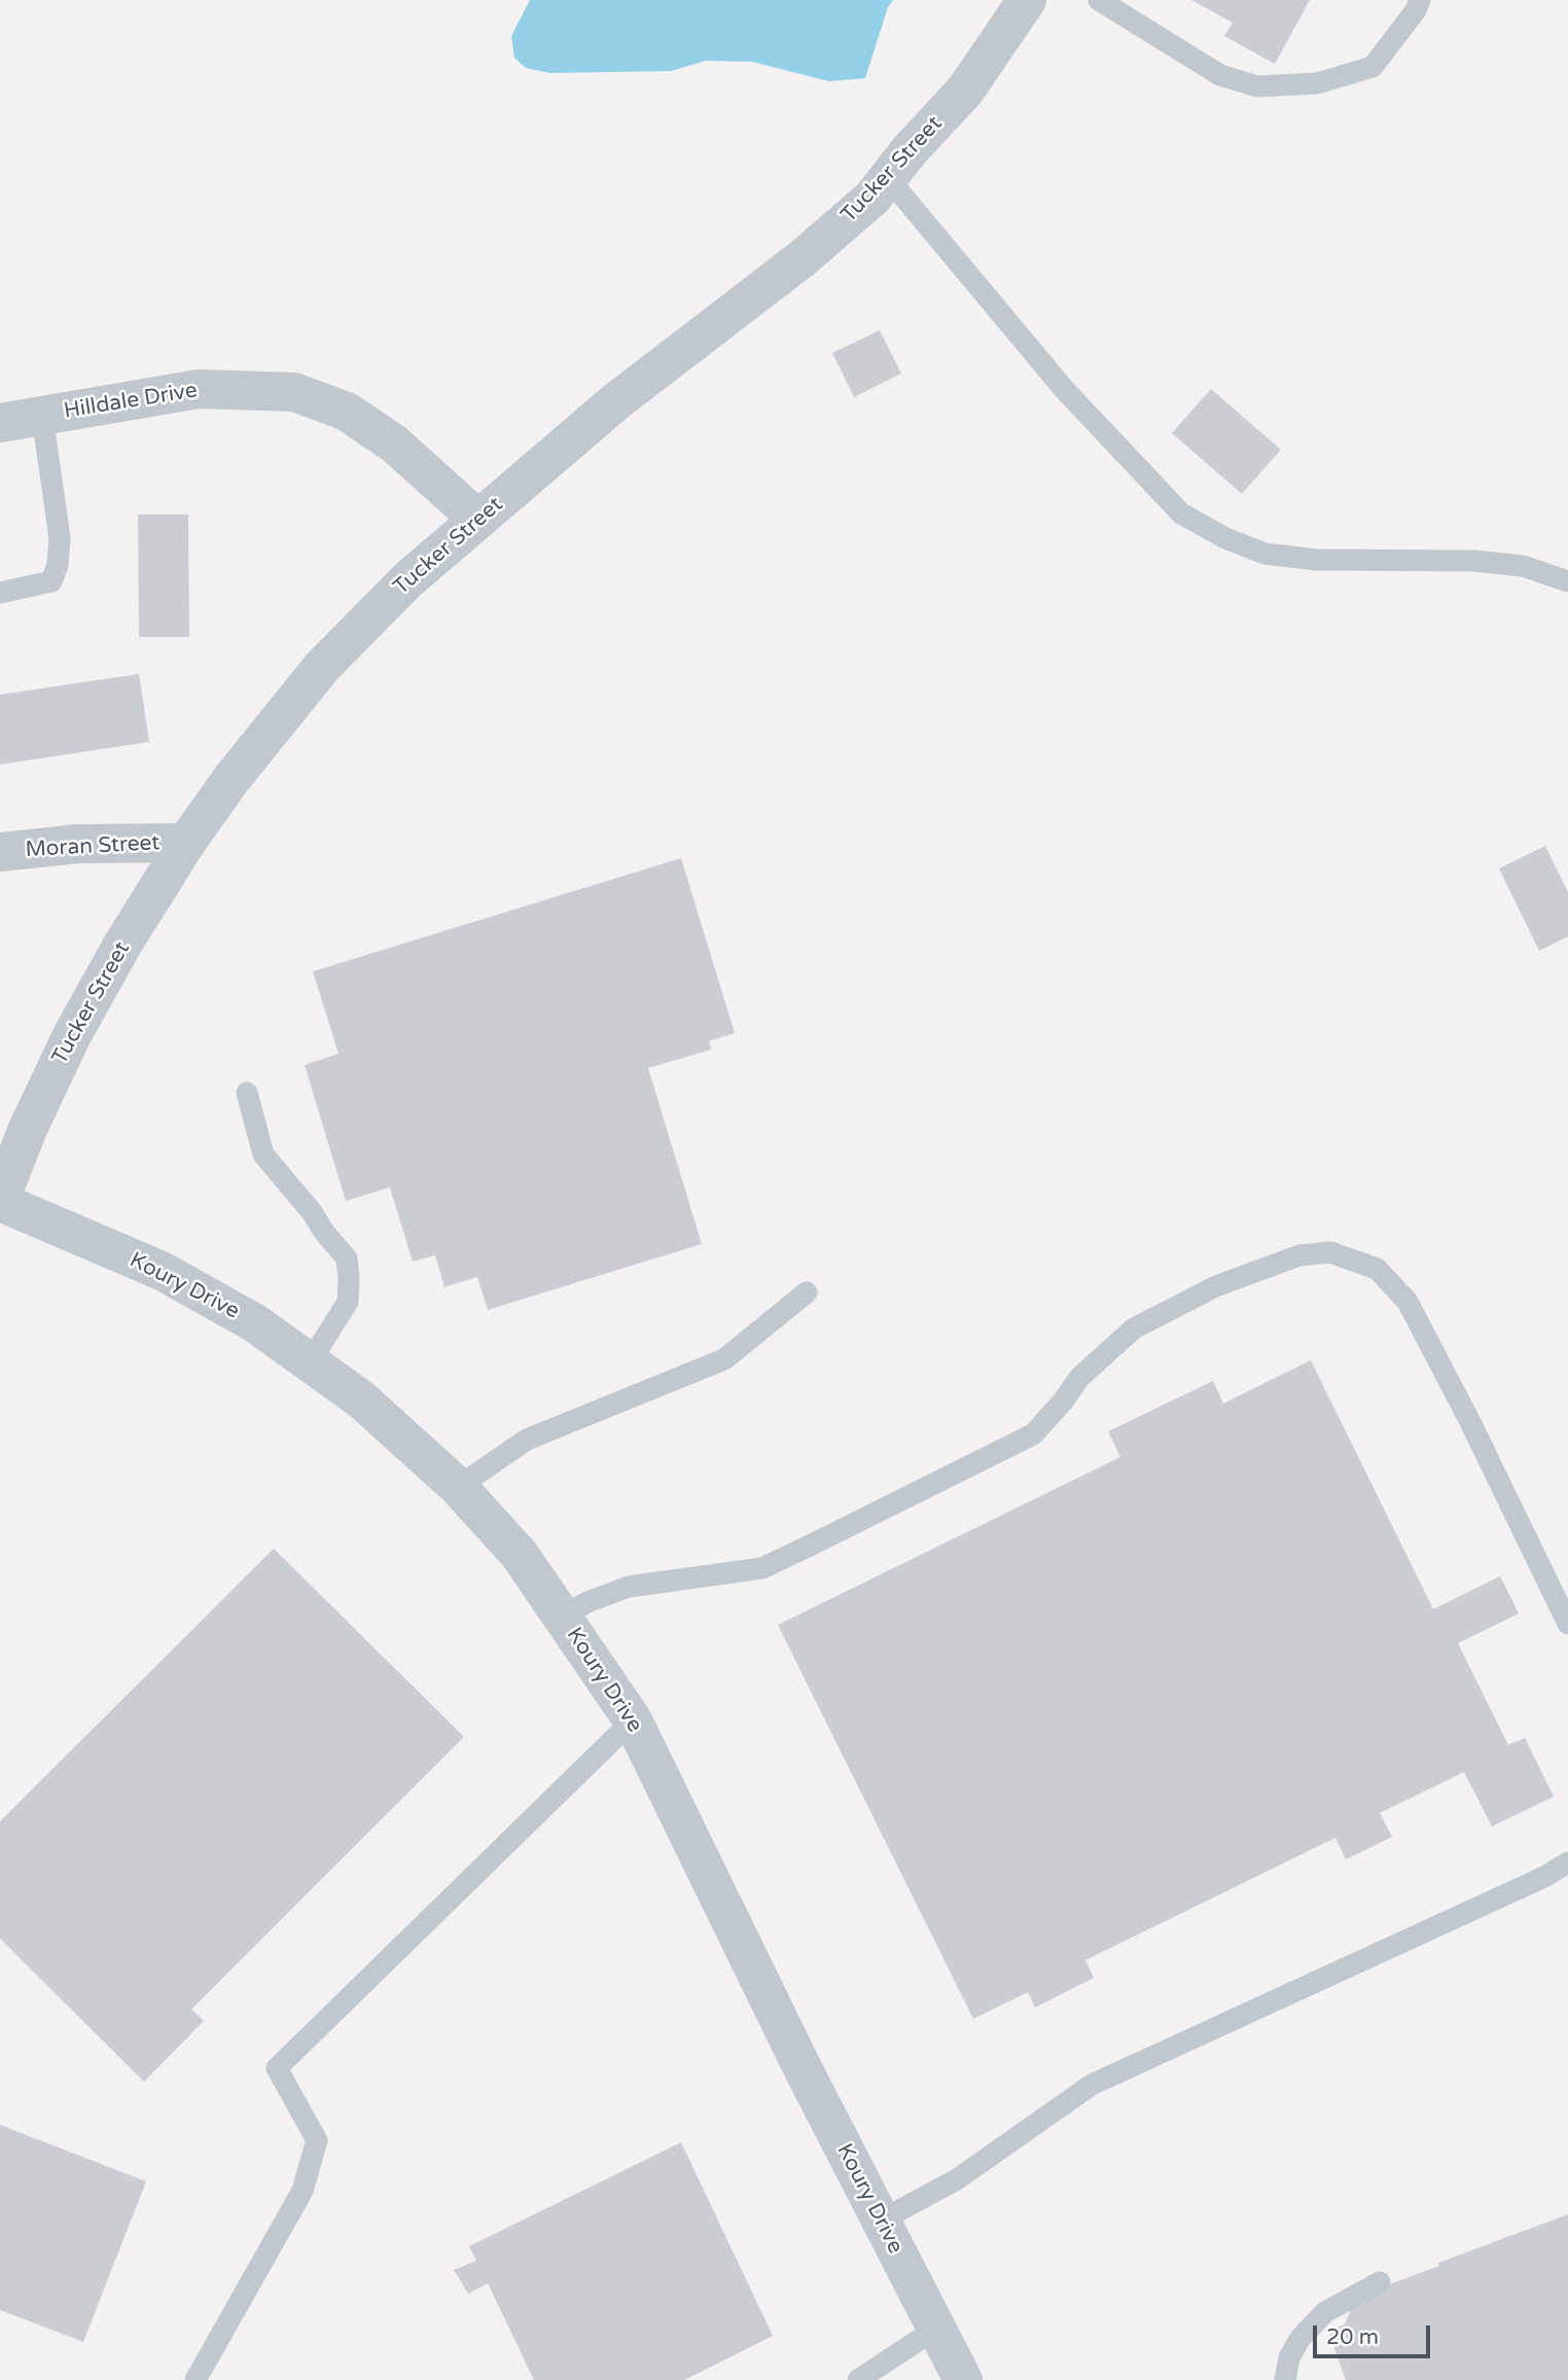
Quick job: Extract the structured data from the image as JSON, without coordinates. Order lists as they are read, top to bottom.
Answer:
{
  "streets": {
    "street": [
      "Tucker Street",
      "Hilldale Drive",
      "Moran Street",
      "Koury Drive"
    ]
  },
  "crossings": [
    ["Tucker Street", "Hilldale Drive"],
    ["Tucker Street", "Moran Street"],
    ["Tucker Street", "Koury Drive"]
  ],
  "scale_bar": "20 m"
}
